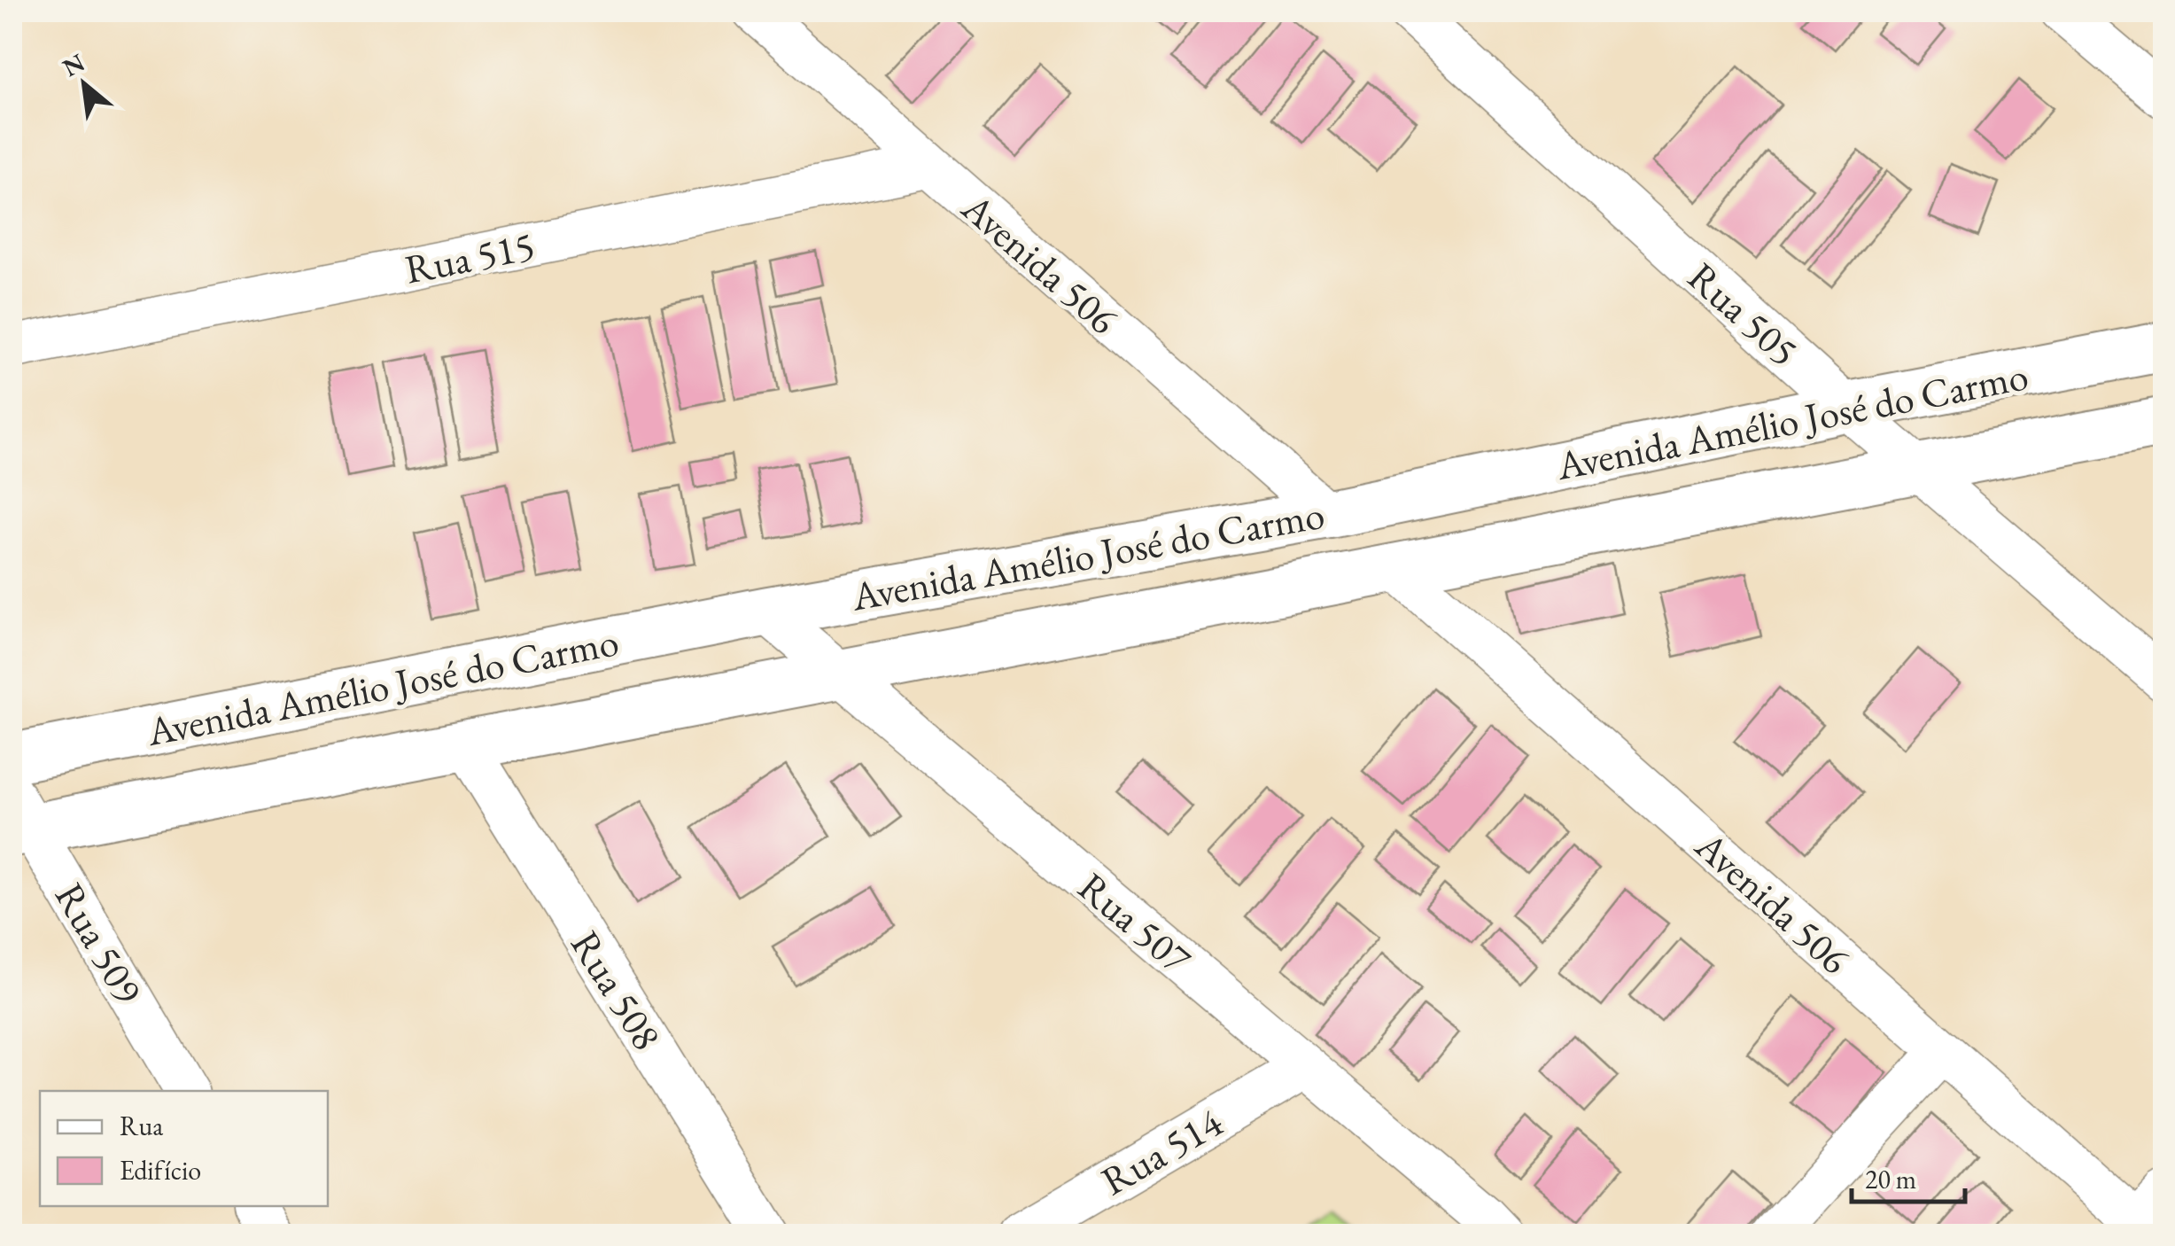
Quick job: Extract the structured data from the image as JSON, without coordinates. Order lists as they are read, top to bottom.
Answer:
{
  "streets": {
    "street": [
      "Rua 515",
      "Avenida 506",
      "Rua 505",
      "Avenida Amélio José do Carmo",
      "Rua 507",
      "Rua 509",
      "Rua 508",
      "Rua 514"
    ]
  },
  "crossings": [
    ["Rua 515", "Avenida 506"],
    ["Avenida 506", "Avenida Amélio José do Carmo"],
    ["Rua 505", "Avenida Amélio José do Carmo"],
    ["Avenida Amélio José do Carmo", "Rua 507"],
    ["Avenida Amélio José do Carmo", "Rua 509"],
    ["Avenida Amélio José do Carmo", "Rua 508"],
    ["Rua 507", "Rua 514"]
  ],
  "legend": ["Rua", "Edifício"],
  "scale_bar": "20 m",
  "north": "top left"
}
